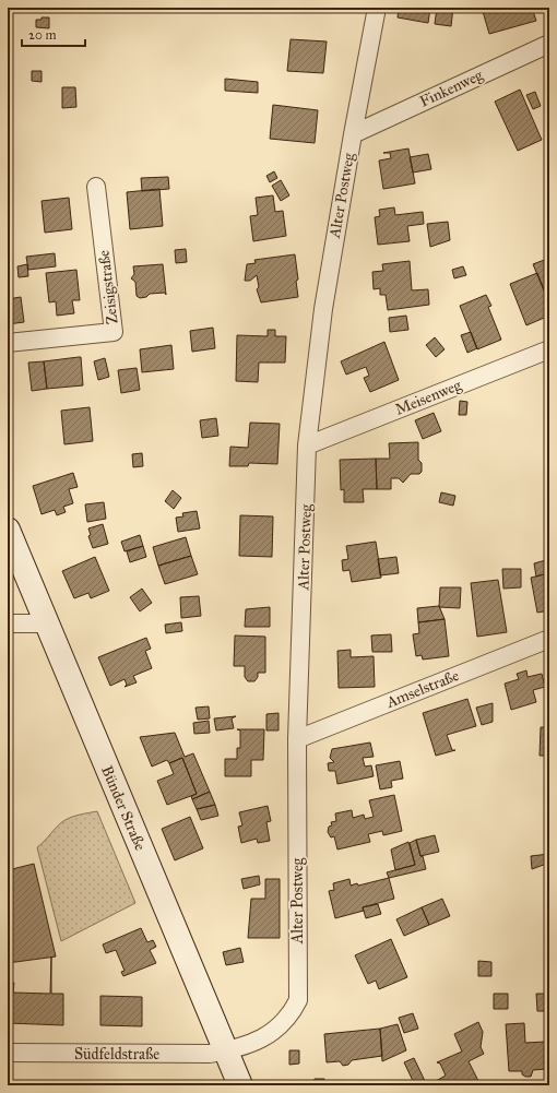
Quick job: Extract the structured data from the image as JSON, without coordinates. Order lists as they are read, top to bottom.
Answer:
{
  "streets": {
    "main road": ["Bünder Straße"],
    "street": [
      "Finkenweg",
      "Alter Postweg",
      "Zeisigstraße",
      "Meisenweg",
      "Amselstraße",
      "Südfeldstraße"
    ]
  },
  "crossings": [
    ["Finkenweg", "Alter Postweg"],
    ["Alter Postweg", "Meisenweg"],
    ["Alter Postweg", "Amselstraße"],
    ["Alter Postweg", "Bünder Straße"],
    ["Alter Postweg", "Südfeldstraße"],
    ["Bünder Straße", "Südfeldstraße"]
  ],
  "scale_bar": "20 m"
}
